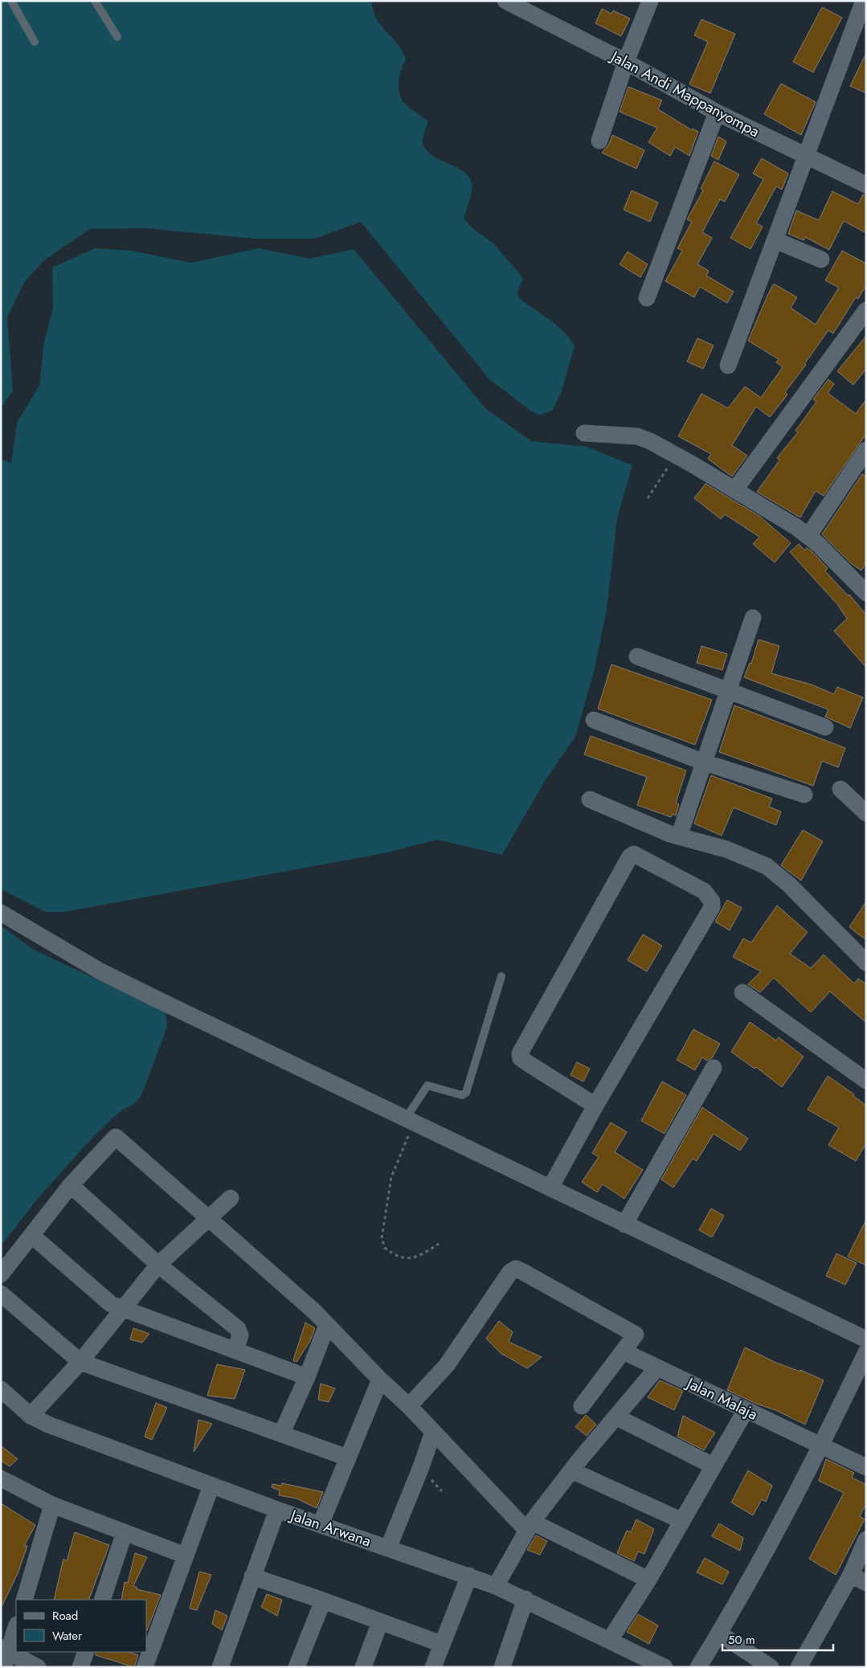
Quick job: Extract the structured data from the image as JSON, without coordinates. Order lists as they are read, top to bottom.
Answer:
{
  "streets": {
    "street": ["Jalan Andi Mappanyompa", "Jalan Malaja", "Jalan Arwana"]
  },
  "legend": ["Road", "Water"],
  "scale_bar": "50 m"
}
